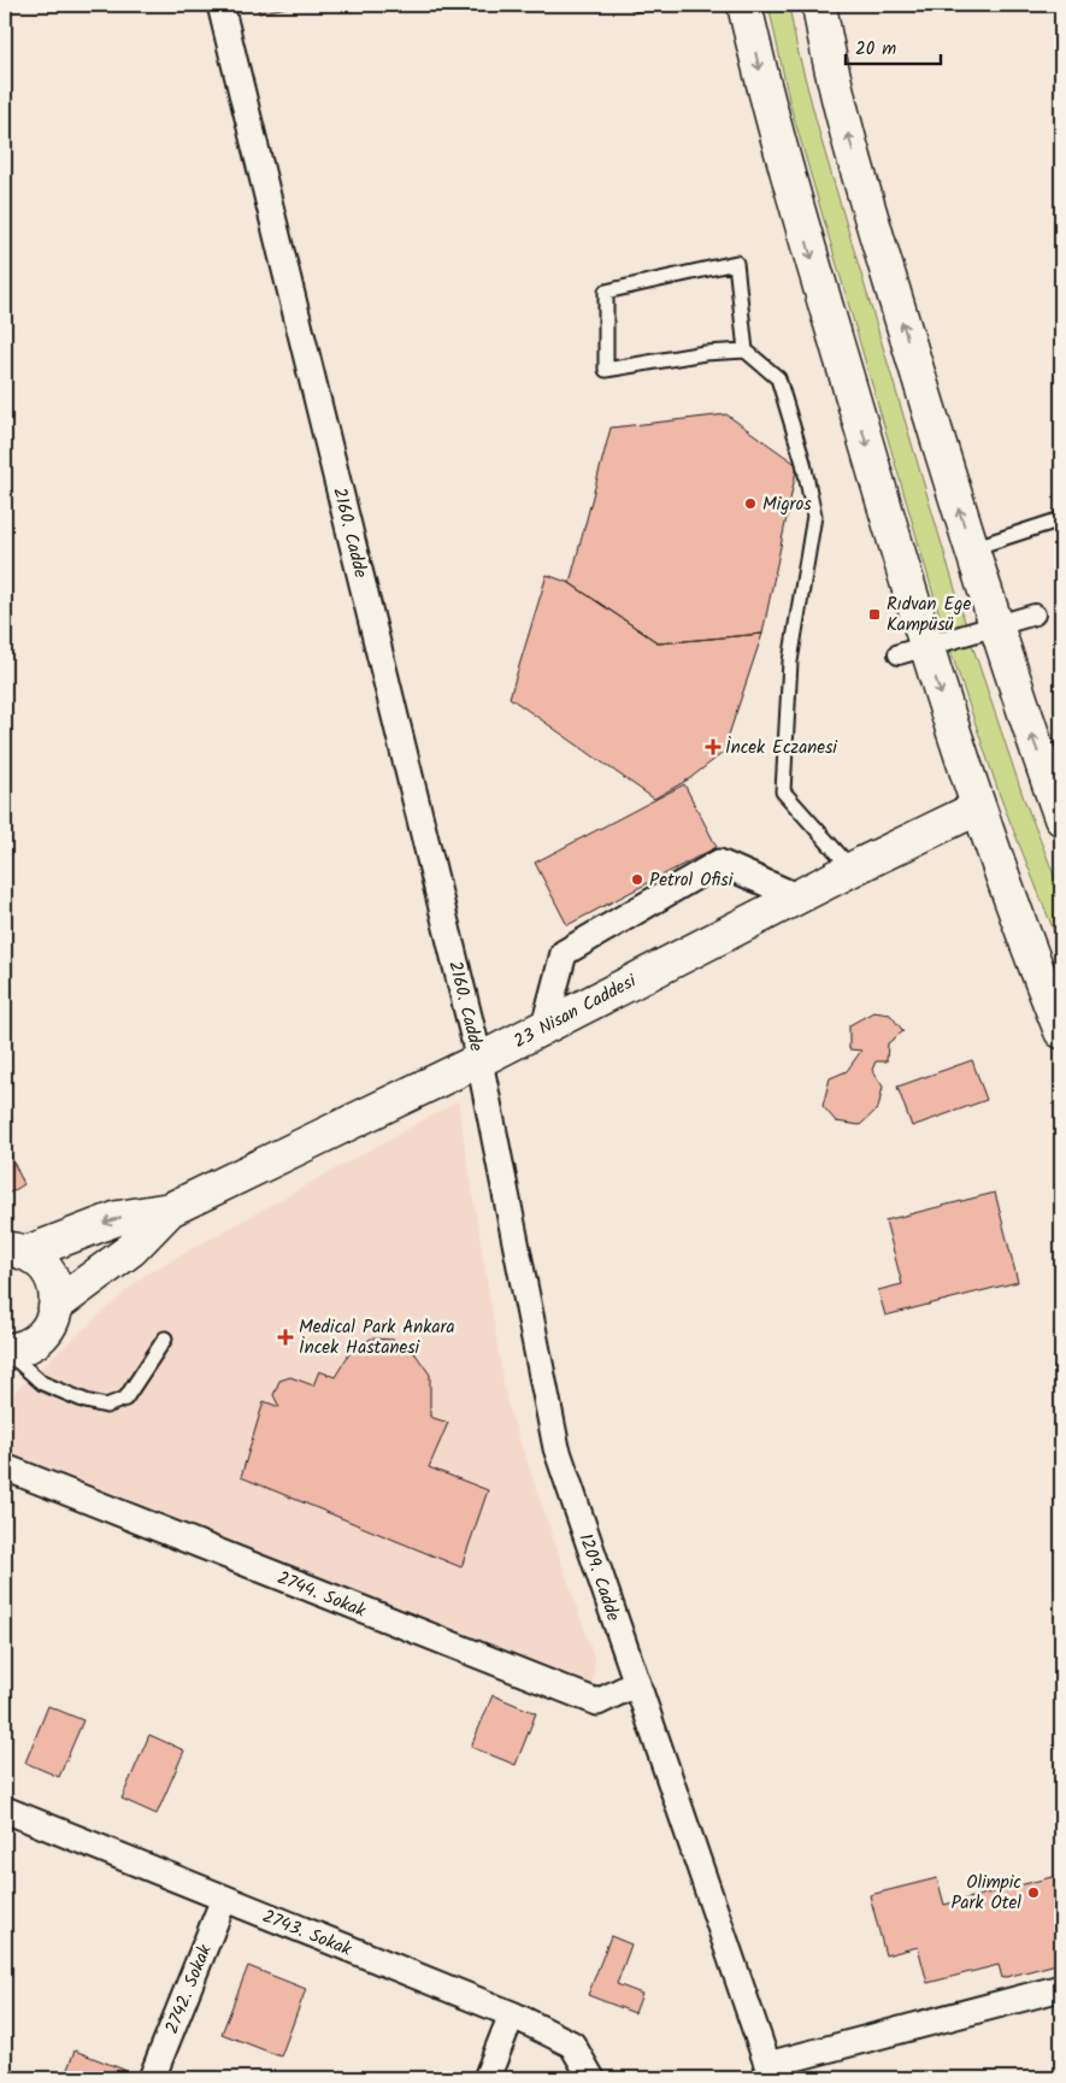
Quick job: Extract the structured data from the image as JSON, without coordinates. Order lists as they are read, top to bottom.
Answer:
{
  "streets": {
    "main road": ["23 Nisan Caddesi"],
    "street": [
      "2160. Cadde",
      "1209. Cadde",
      "2744. Sokak",
      "2743. Sokak",
      "2742. Sokak"
    ]
  },
  "crossings": [
    ["2160. Cadde", "23 Nisan Caddesi"],
    ["2160. Cadde", "1209. Cadde"],
    ["23 Nisan Caddesi", "1209. Cadde"],
    ["1209. Cadde", "2744. Sokak"],
    ["2743. Sokak", "2742. Sokak"]
  ],
  "places": {
    "other": ["Migros", "Petrol Ofisi", "Olimpic Park Otel"],
    "transit": ["Rıdvan Ege Kampüsü"],
    "health": ["İncek Eczanesi", "Medical Park Ankara İncek Hastanesi"]
  },
  "scale_bar": "20 m"
}
